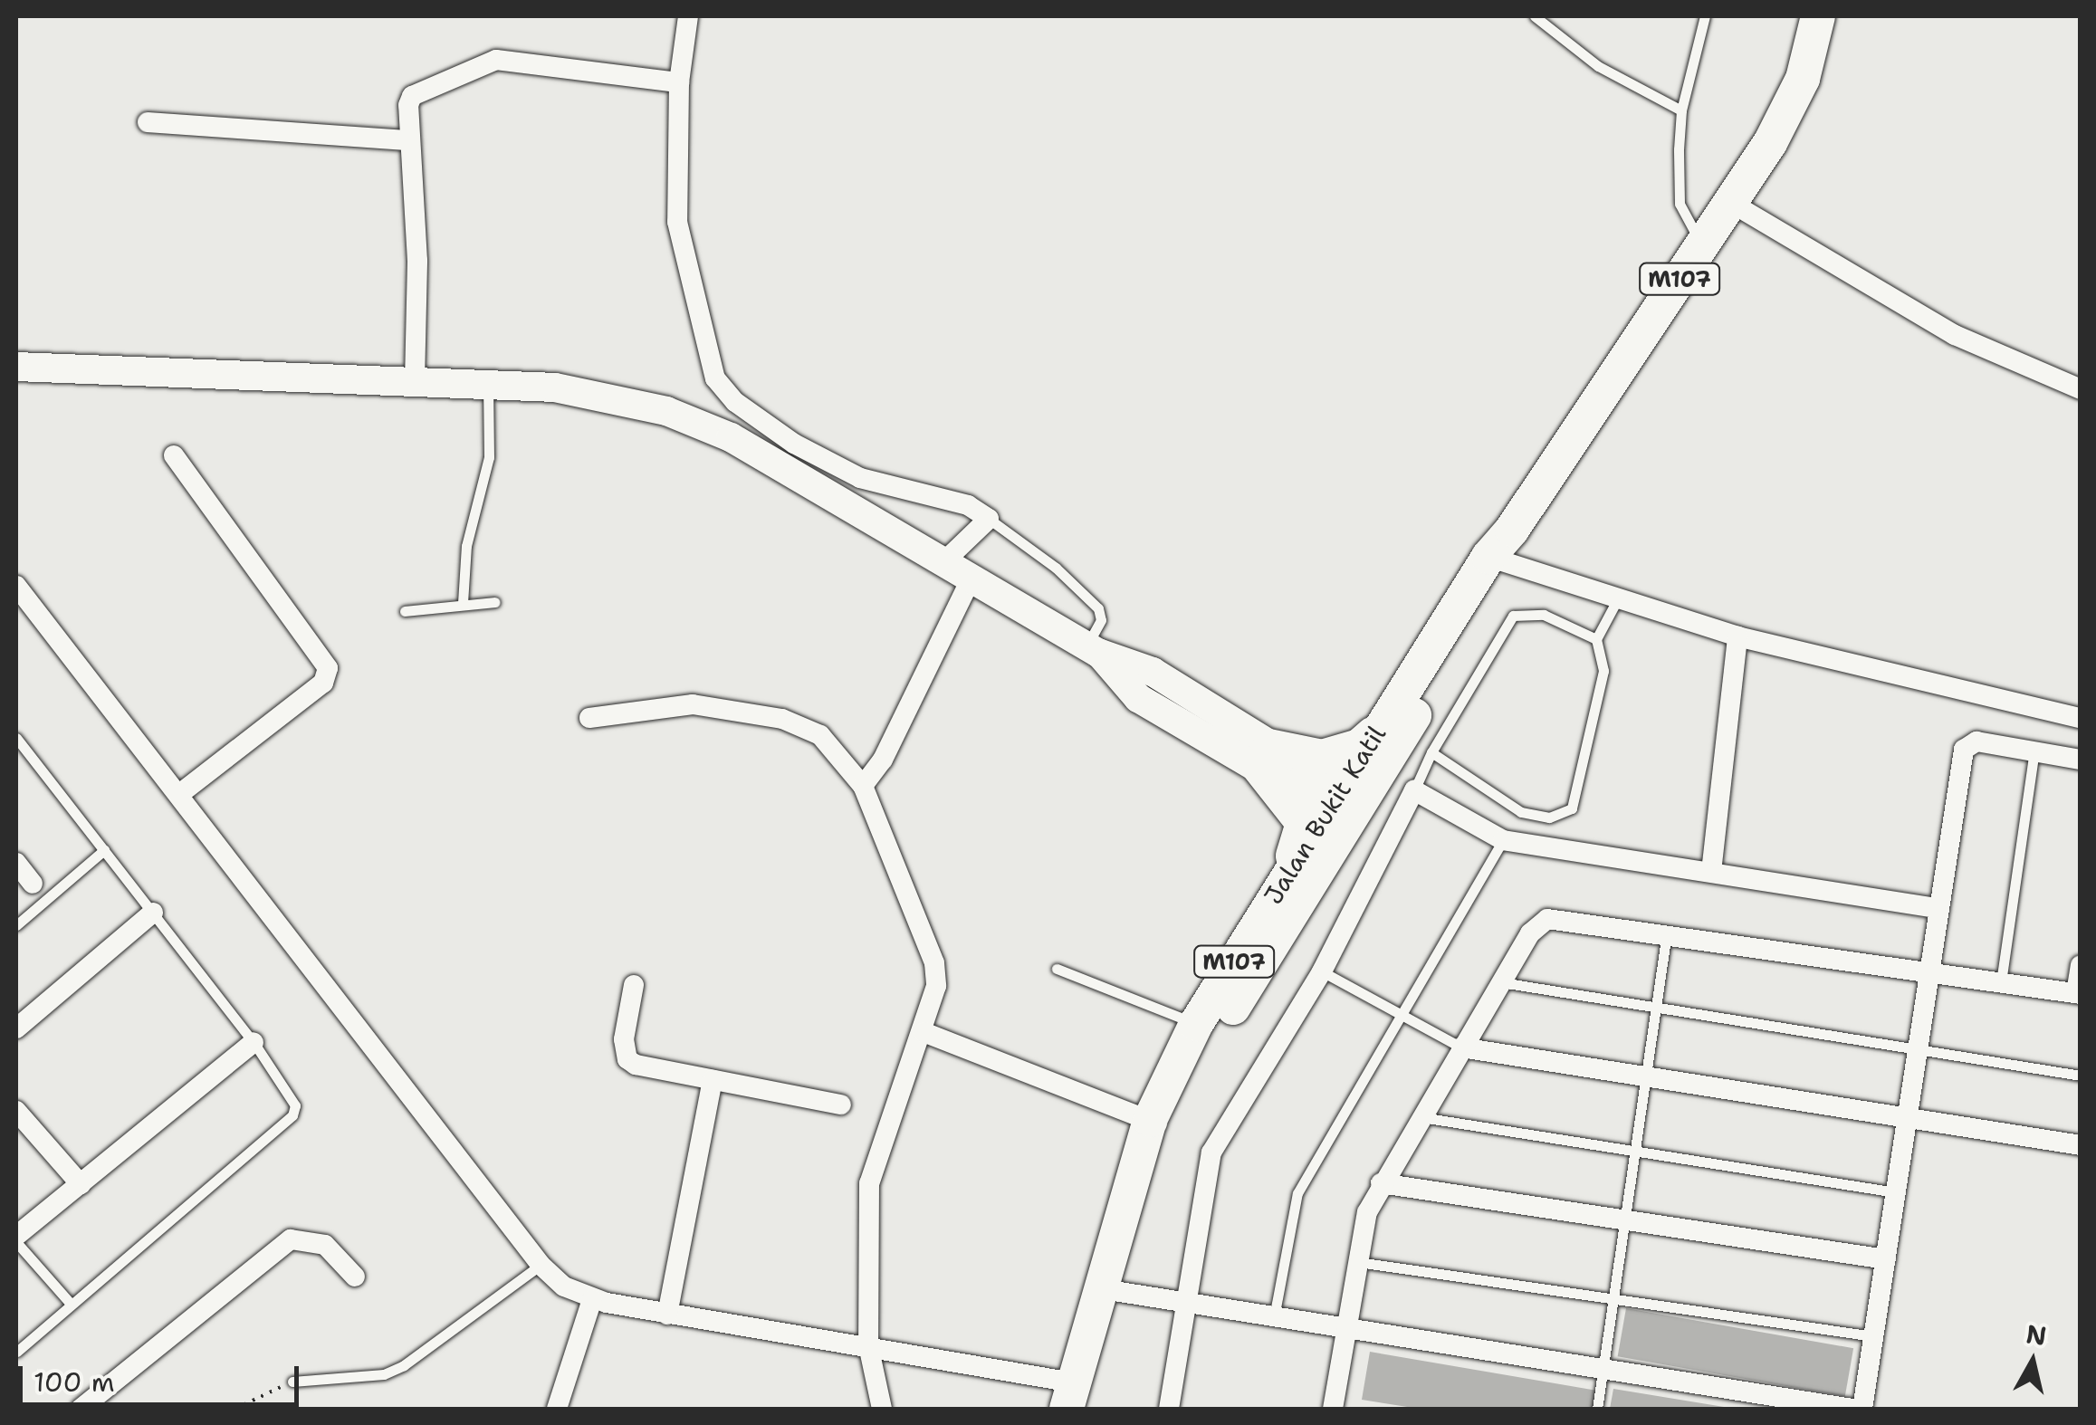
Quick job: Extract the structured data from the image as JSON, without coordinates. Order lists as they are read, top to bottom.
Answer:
{
  "streets": {
    "main road": ["M107", "Jalan Bukit Katil"]
  },
  "scale_bar": "100 m",
  "north": "top"
}
